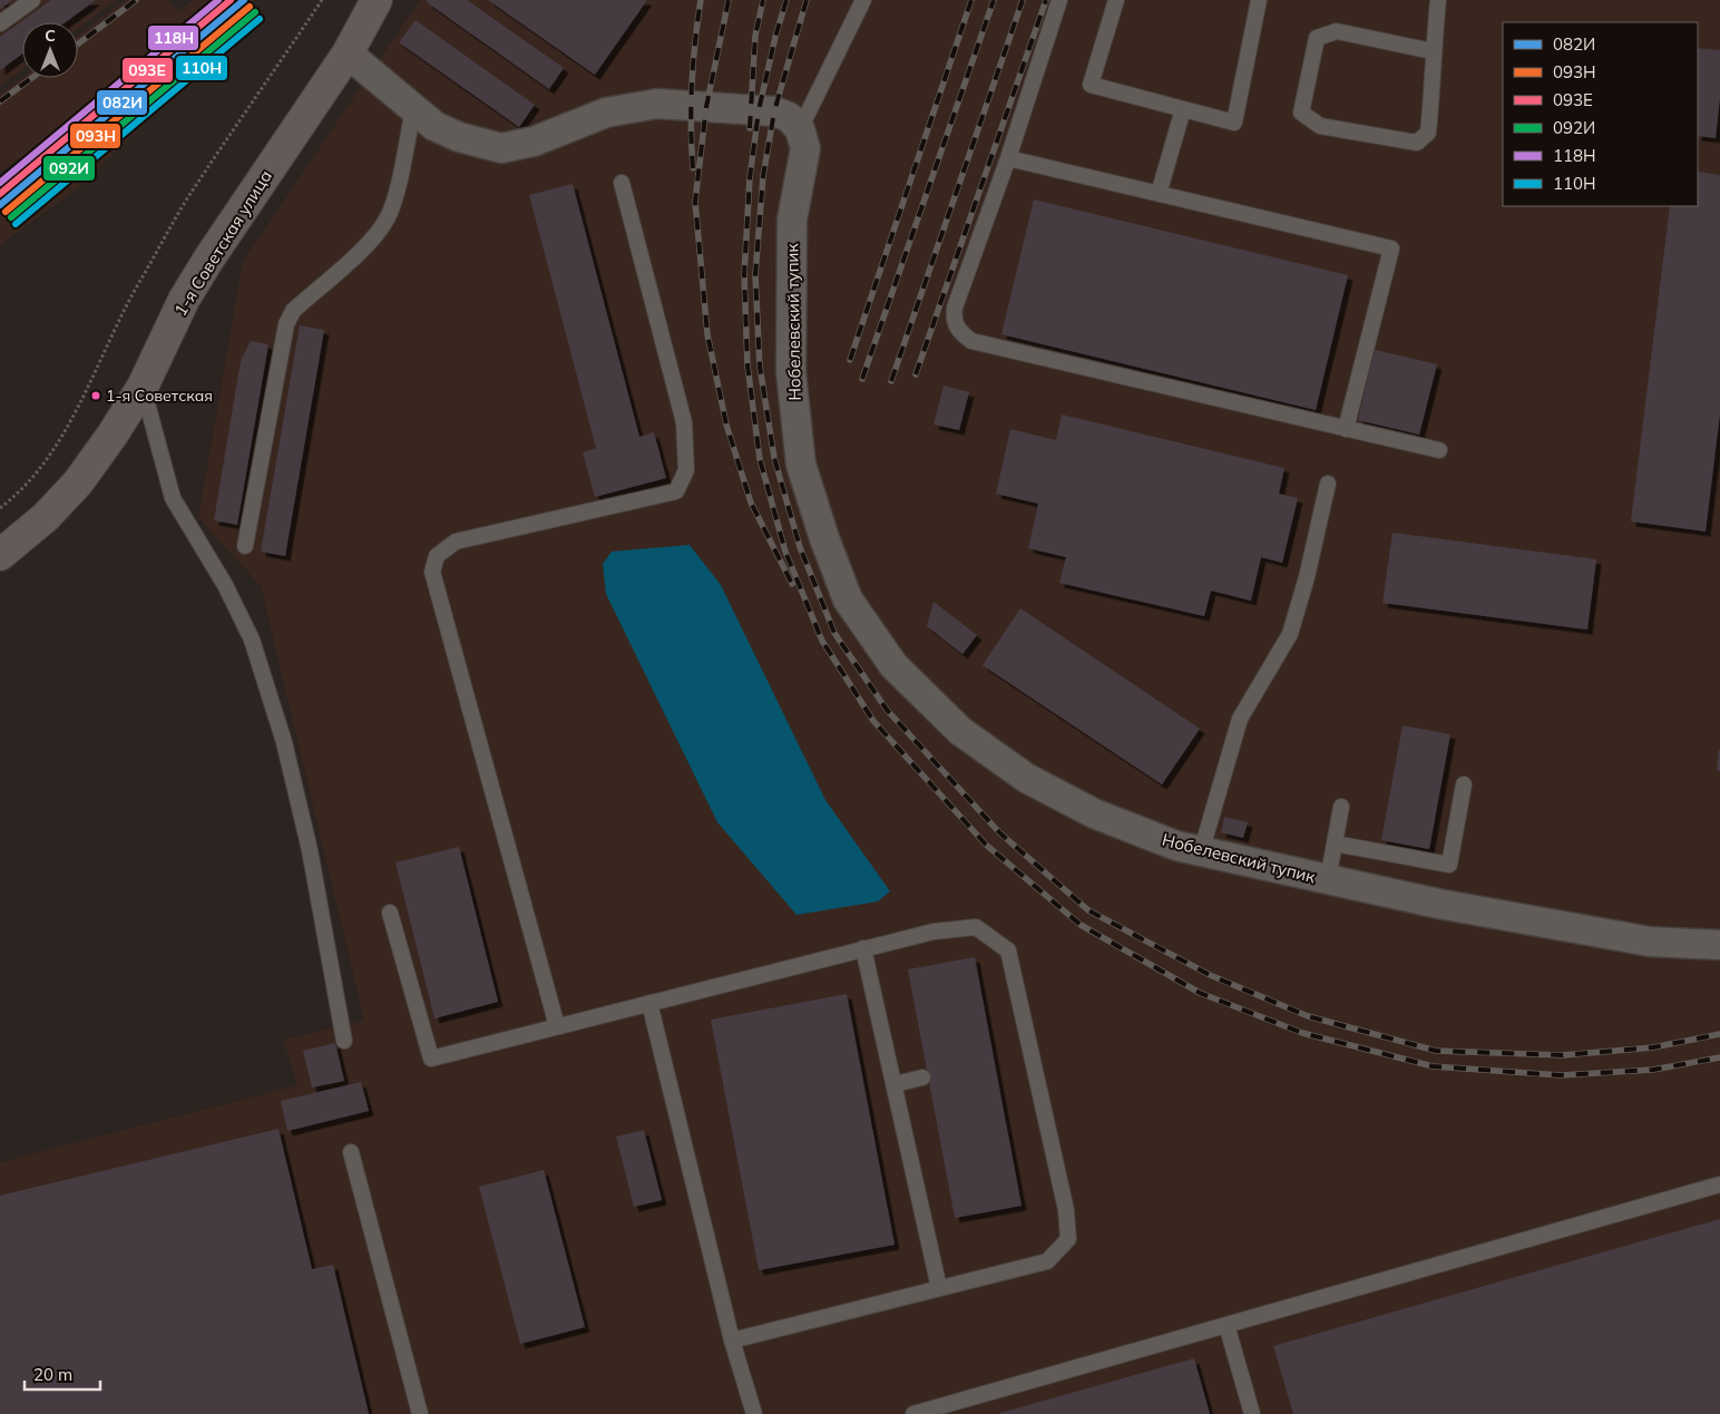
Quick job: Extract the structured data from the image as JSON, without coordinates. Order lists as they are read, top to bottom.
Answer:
{
  "streets": {
    "main road": ["1-я Советская улица"],
    "street": ["Нобелевский тупик"]
  },
  "places": ["1-я Советская"],
  "lines": [
    "transit line 082И",
    "transit line 093Е",
    "transit line 118Н",
    "transit line 093Н",
    "transit line 092И",
    "transit line 110Н"
  ],
  "legend": [
    "082И",
    "093Н",
    "093Е",
    "092И",
    "118Н",
    "110Н"
  ],
  "scale_bar": "20 m",
  "north": "top"
}
